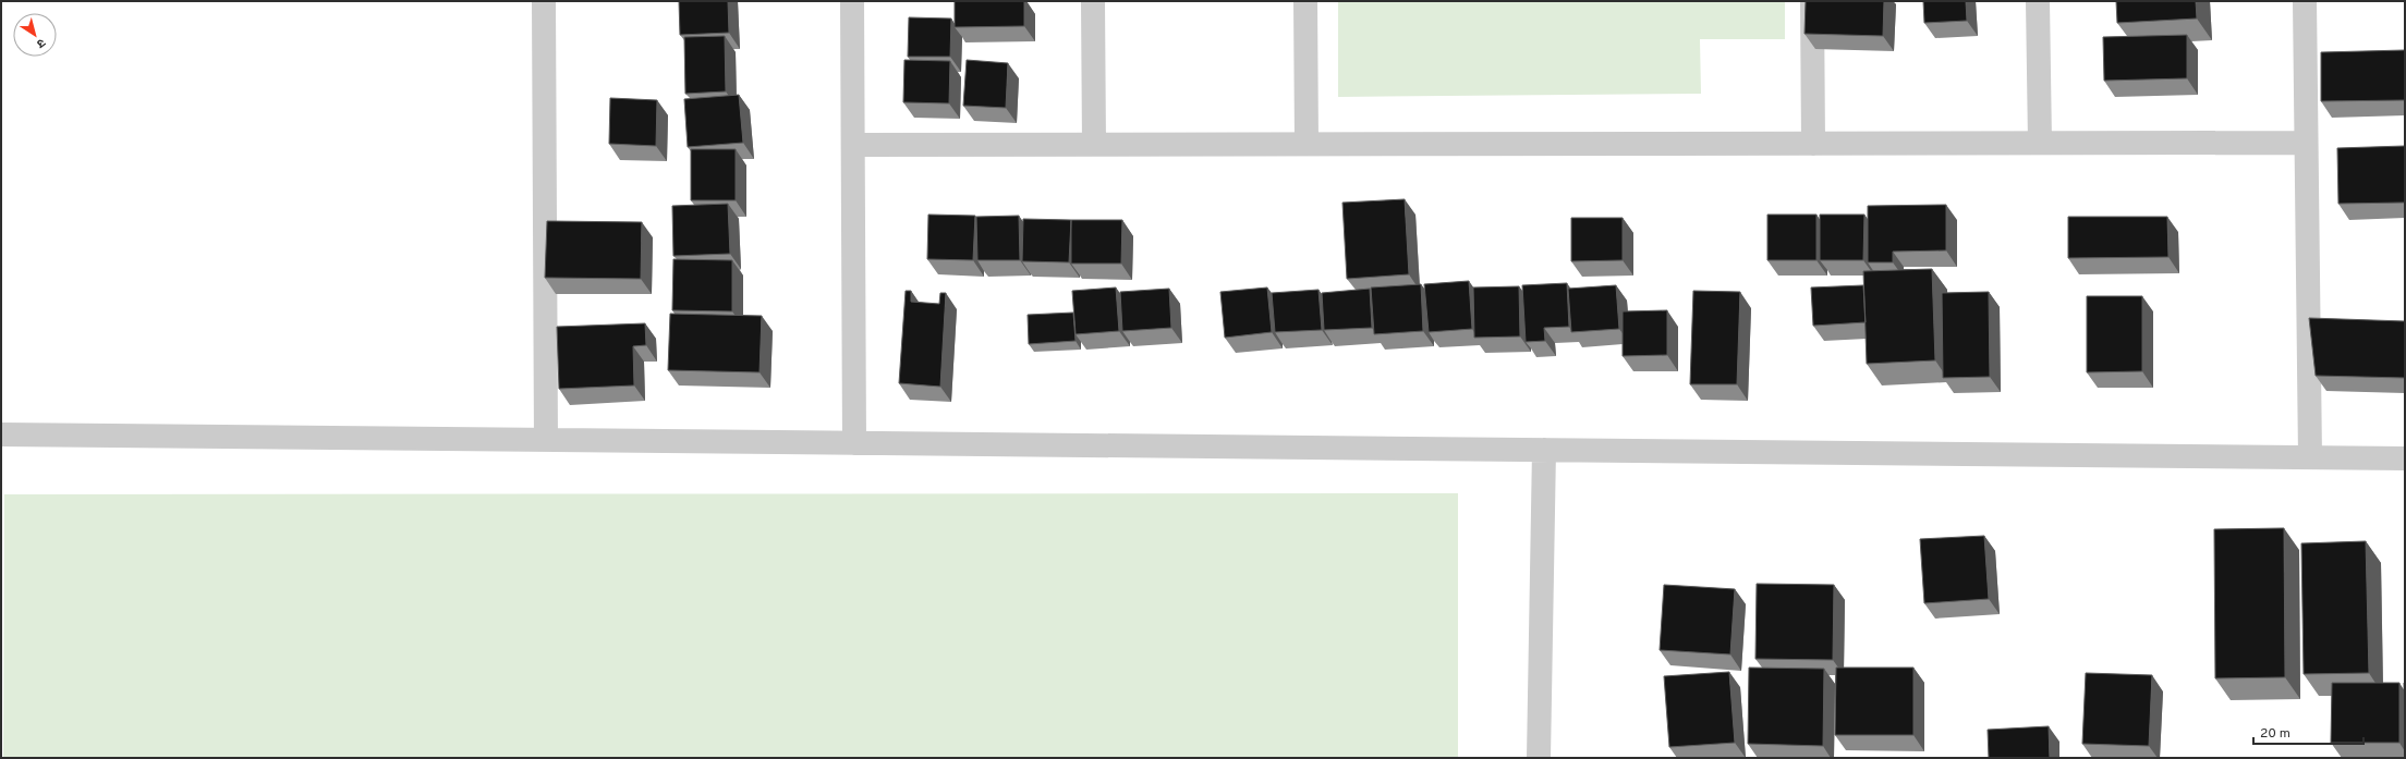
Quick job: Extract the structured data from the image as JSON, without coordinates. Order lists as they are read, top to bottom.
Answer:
{
  "scale_bar": "20 m",
  "north": "bottom right"
}
